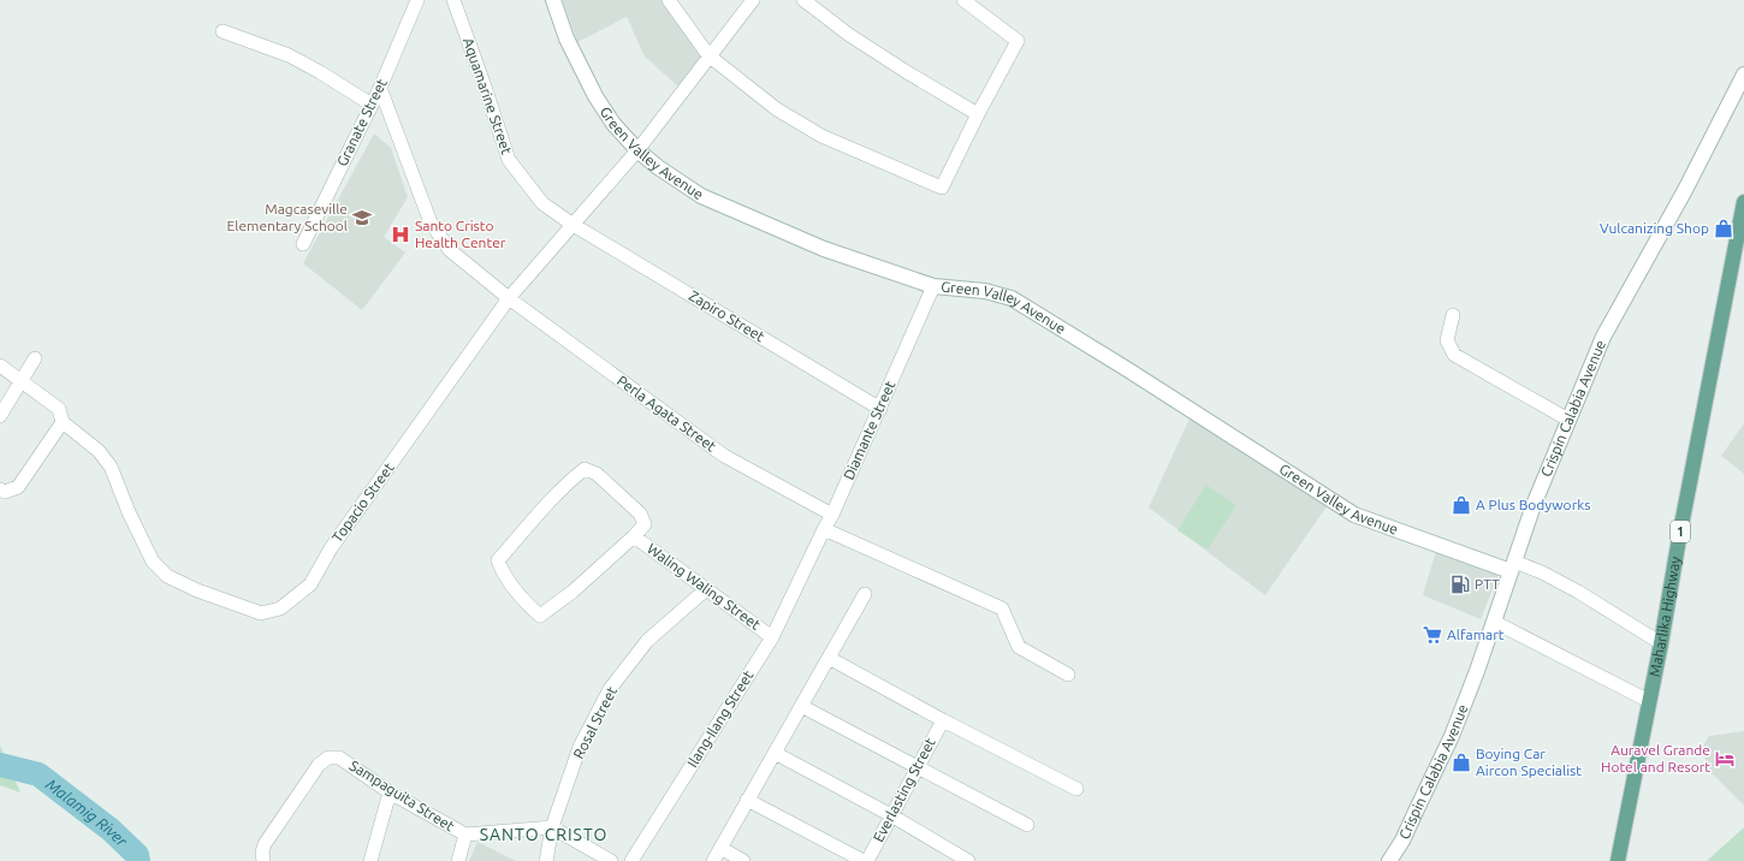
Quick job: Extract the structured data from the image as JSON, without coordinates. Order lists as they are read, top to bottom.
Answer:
{
  "streets": {
    "main road": ["1", "Maharlika Highway"],
    "street": [
      "Aquamarine Street",
      "Granate Street",
      "Green Valley Avenue",
      "Zapiro Street",
      "Crispin Calabia Avenue",
      "Perla Agata Street",
      "Diamante Street",
      "Topacio Street",
      "Waling Waling Street",
      "Ilang-Ilang Street",
      "Rosal Street",
      "Everlasting Street",
      "Sampaguita Street"
    ]
  },
  "crossings": [
    ["Aquamarine Street", "Zapiro Street"],
    ["Aquamarine Street", "Topacio Street"],
    ["Granate Street", "Perla Agata Street"],
    ["Green Valley Avenue", "Crispin Calabia Avenue"],
    ["Green Valley Avenue", "Diamante Street"],
    ["Green Valley Avenue", "Topacio Street"],
    ["Zapiro Street", "Diamante Street"],
    ["Zapiro Street", "Topacio Street"],
    ["Perla Agata Street", "Diamante Street"],
    ["Perla Agata Street", "Topacio Street"],
    ["Diamante Street", "Ilang-Ilang Street"],
    ["Waling Waling Street", "Ilang-Ilang Street"],
    ["Waling Waling Street", "Rosal Street"],
    ["Rosal Street", "Sampaguita Street"]
  ],
  "districts": ["SANTO CRISTO"],
  "water": ["Malamig River"],
  "places": {
    "school or university": ["Magcaseville Elementary School"],
    "shop": ["Vulcanizing Shop", "A Plus Bodyworks", "Boying Car Aircon Specialist"],
    "hospital": ["Santo Cristo Health Center"],
    "fuel station": ["PTT"],
    "supermarket": ["Alfamart"],
    "hotel": ["Auravel Grande Hotel and Resort"]
  }
}
